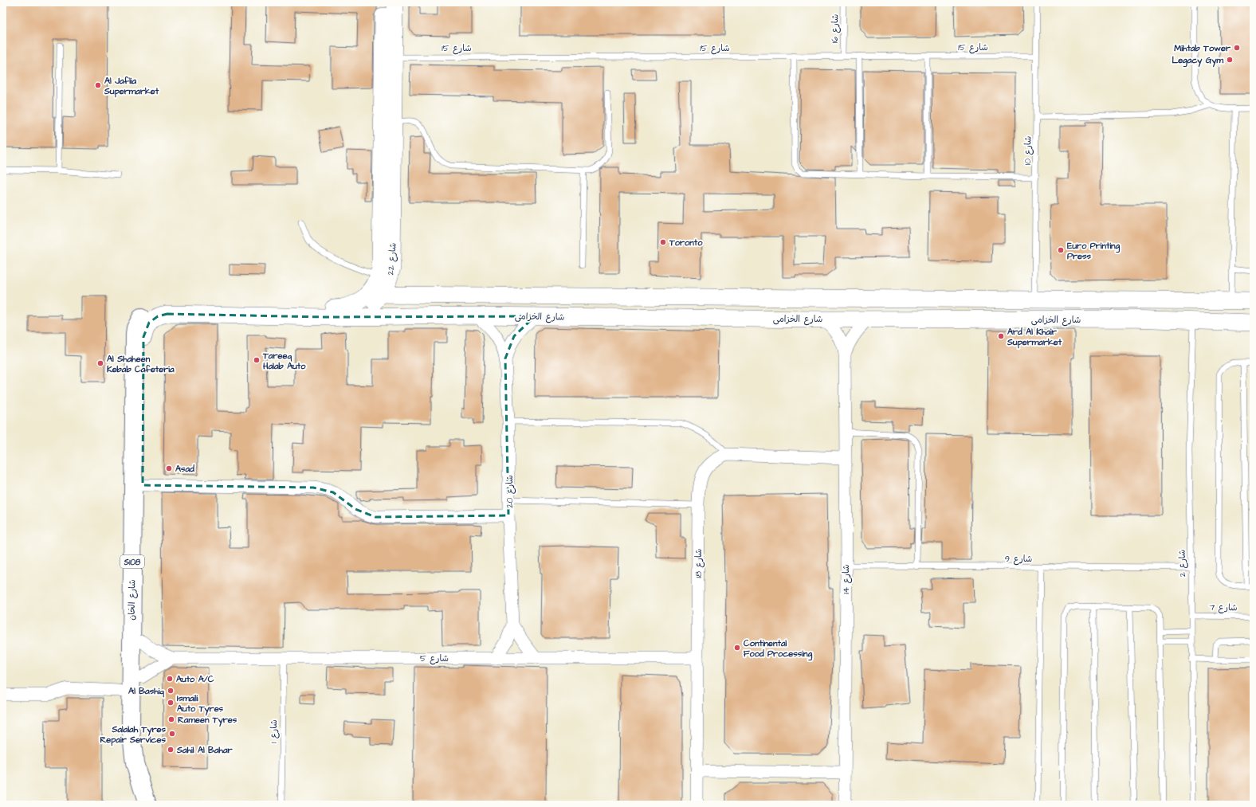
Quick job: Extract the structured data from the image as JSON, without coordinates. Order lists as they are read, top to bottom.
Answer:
{
  "streets": {
    "main road": ["S108", "شارع الخان"],
    "street": [
      "شارع 22",
      "شارع الخزامى",
      "شارع 20",
      "شارع 18",
      "شارع 14",
      "شارع 5"
    ],
    "lane": [
      "شارع 16",
      "شارع 15",
      "شارع 10",
      "شارع 9",
      "شارع 2",
      "شارع 7",
      "شارع 1"
    ]
  },
  "crossings": [
    ["شارع 16", "شارع 15"],
    ["شارع 15", "شارع 10"],
    ["شارع 15", "شارع 22"],
    ["شارع 22", "شارع الخزامى"],
    ["شارع 22", "شارع الخان"],
    ["شارع الخزامى", "شارع 20"],
    ["شارع الخزامى", "شارع 2"],
    ["شارع الخزامى", "شارع 14"],
    ["شارع 20", "شارع 5"],
    ["شارع 9", "شارع 2"],
    ["شارع 9", "شارع 14"],
    ["شارع 18", "شارع 14"],
    ["شارع 18", "شارع 5"],
    ["شارع 2", "شارع 7"],
    ["شارع الخان", "شارع 5"],
    ["شارع 5", "شارع 1"]
  ],
  "places": [
    "Mihtab Tower",
    "Legacy Gym",
    "Al Jaflia Supermarket",
    "Toronto",
    "Euro Printing Press",
    "Ard Al Khair Supermarket",
    "Tareeq Halab Auto",
    "Al Shaheen Kebab Cafeteria",
    "Asad",
    "Continental Food Processing",
    "Auto A/C",
    "Al Bashiq",
    "Ismaili Auto Tyres",
    "Rameen Tyres",
    "Salalah Tyres Repair Services",
    "Sahil Al Bahar"
  ]
}
